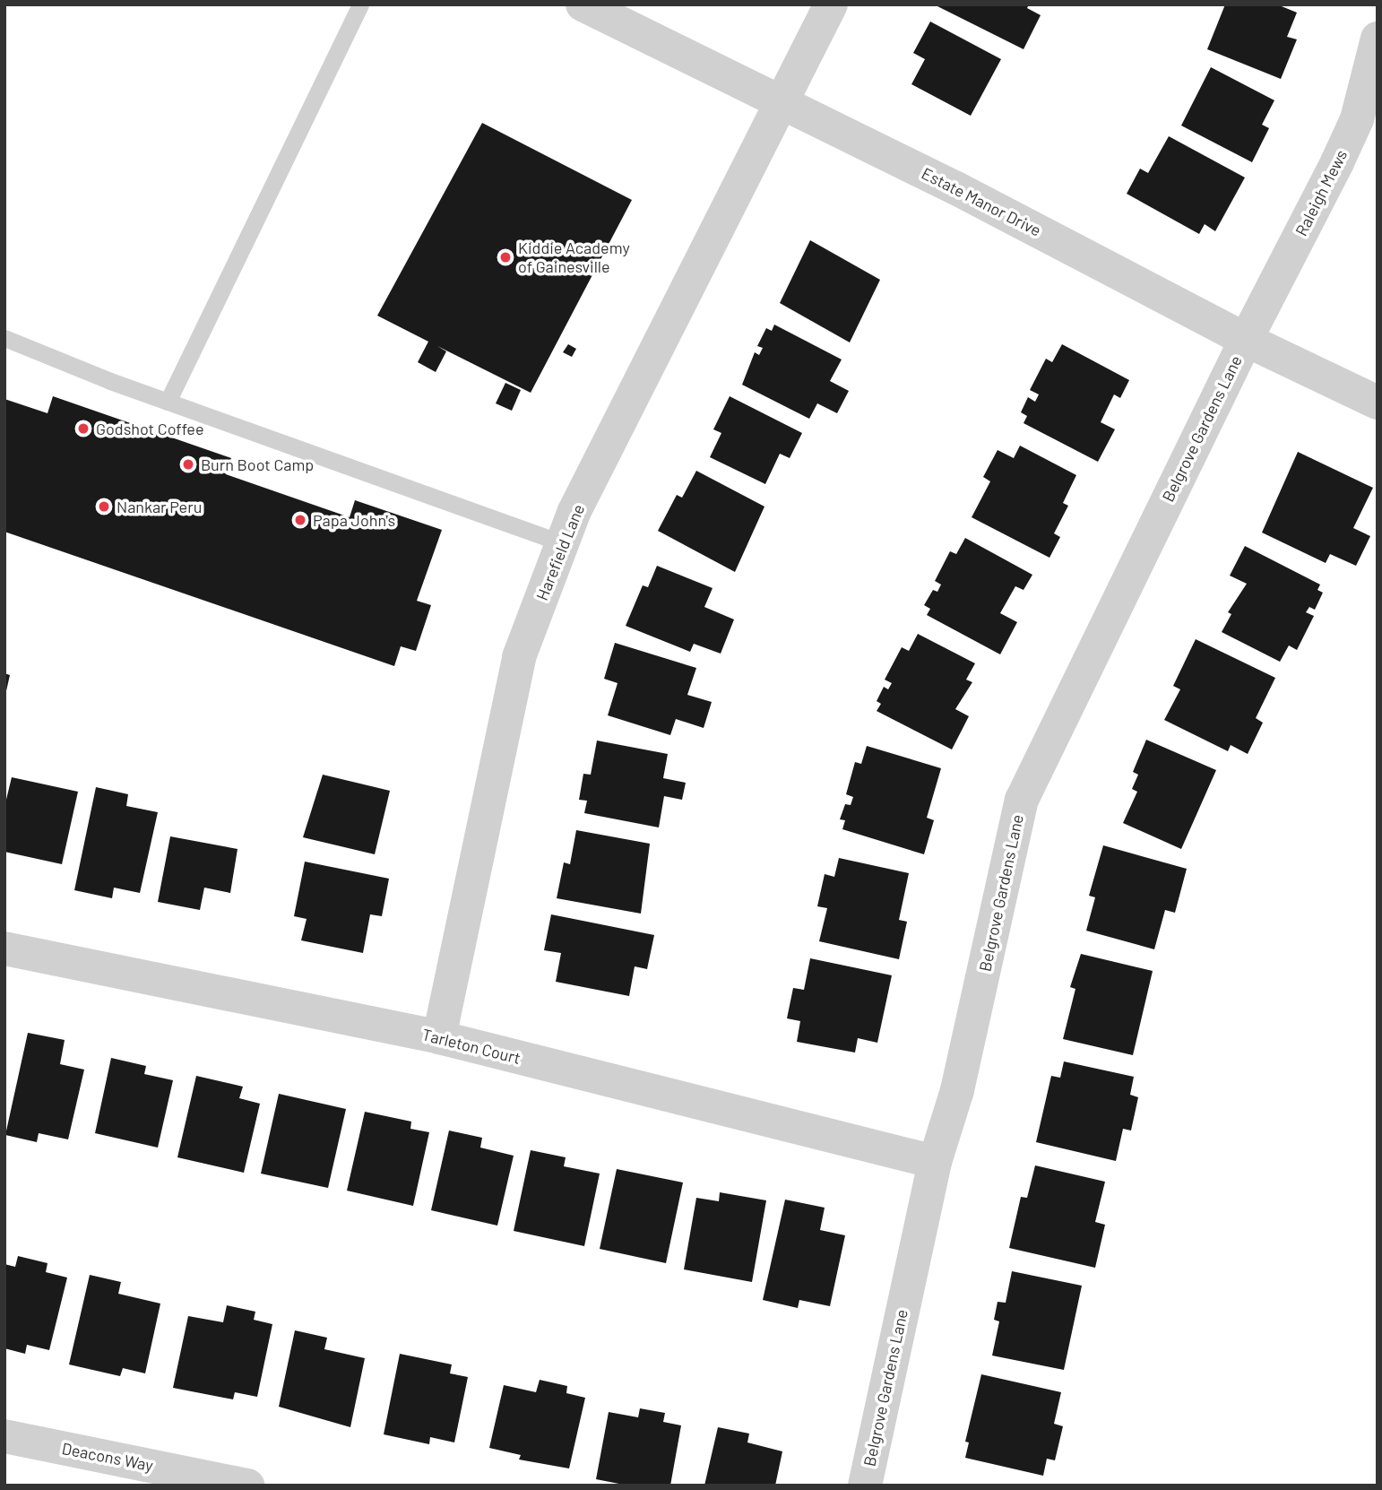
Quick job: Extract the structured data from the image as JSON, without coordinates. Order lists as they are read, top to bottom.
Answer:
{
  "streets": {
    "street": [
      "Raleigh Mews",
      "Estate Manor Drive",
      "Belgrove Gardens Lane",
      "Harefield Lane",
      "Tarleton Court",
      "Deacons Way"
    ]
  },
  "crossings": [
    ["Raleigh Mews", "Estate Manor Drive"],
    ["Raleigh Mews", "Belgrove Gardens Lane"],
    ["Estate Manor Drive", "Belgrove Gardens Lane"],
    ["Estate Manor Drive", "Harefield Lane"],
    ["Belgrove Gardens Lane", "Tarleton Court"],
    ["Harefield Lane", "Tarleton Court"]
  ],
  "places": [
    "Kiddie Academy of Gainesville",
    "Godshot Coffee",
    "Burn Boot Camp",
    "Nankar Peru",
    "Papa John's"
  ]
}
